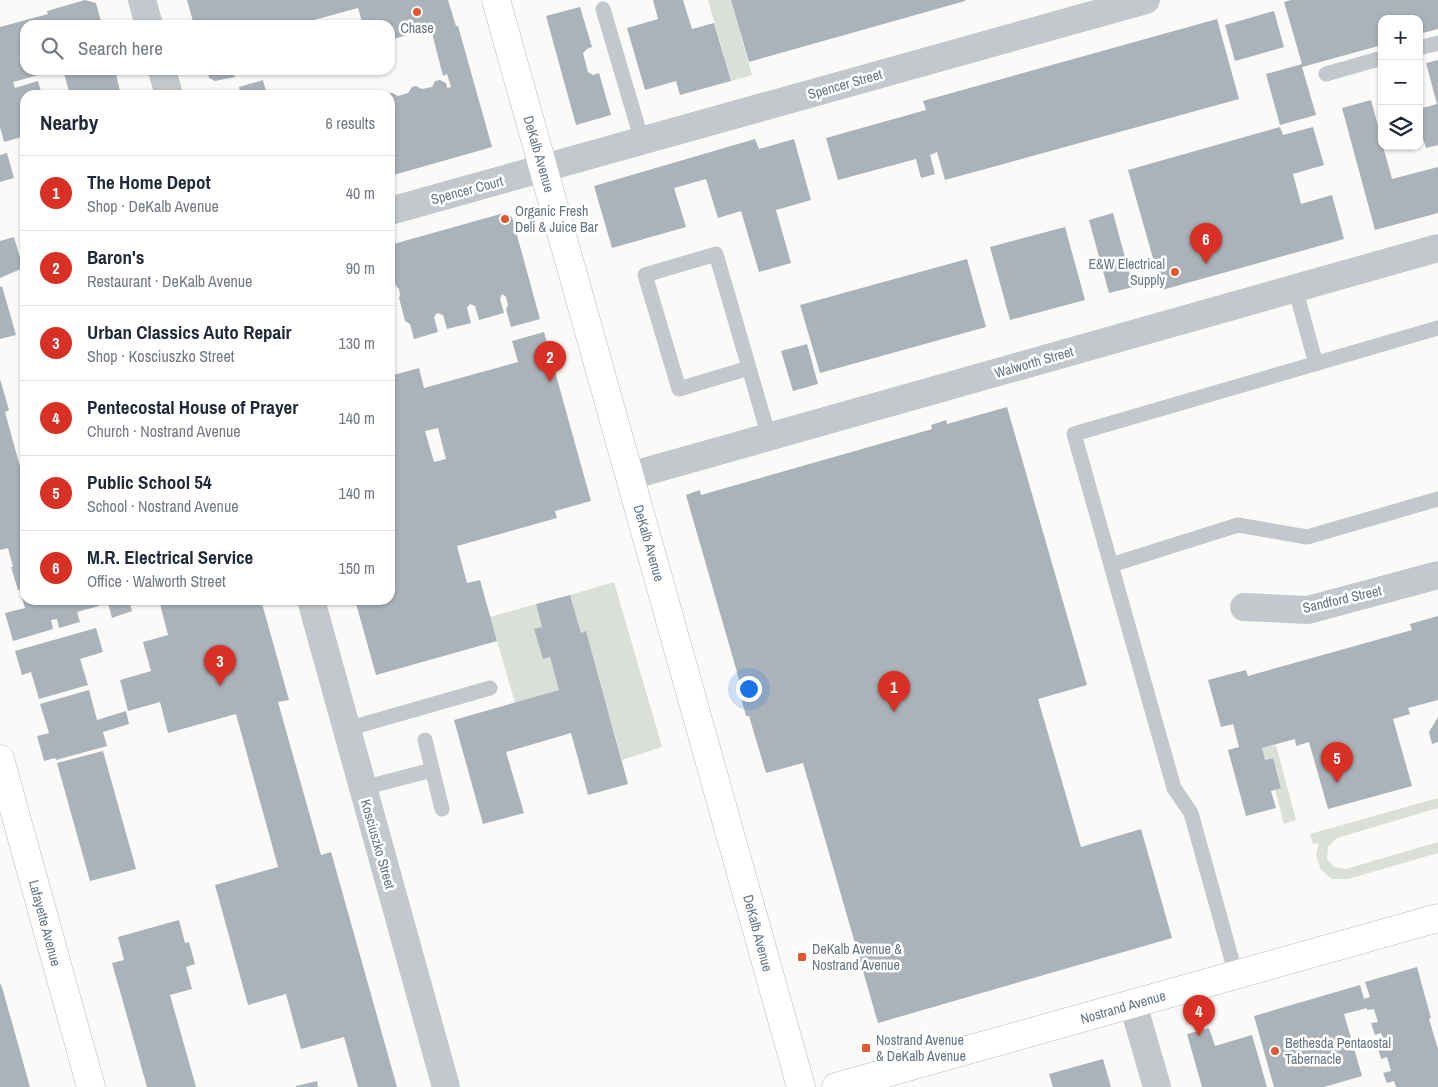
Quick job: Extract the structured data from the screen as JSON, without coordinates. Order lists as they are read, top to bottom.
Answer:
{
  "streets": {
    "main road": ["DeKalb Avenue", "Lafayette Avenue", "Nostrand Avenue"],
    "street": [
      "Spencer Street",
      "Spencer Court",
      "Walworth Street",
      "Sandford Street",
      "Kosciuszko Street"
    ]
  },
  "crossings": [
    ["Spencer Street", "DeKalb Avenue"],
    ["Spencer Street", "Spencer Court"],
    ["DeKalb Avenue", "Spencer Court"],
    ["DeKalb Avenue", "Walworth Street"]
  ],
  "places": {
    "other": [
      "Chase",
      "Organic Fresh Deli & Juice Bar",
      "E&W Electrical Supply",
      "Bethesda Pentaostal Tabernacle"
    ],
    "transit": ["DeKalb Avenue & Nostrand Avenue", "Nostrand Avenue & DeKalb Avenue"]
  },
  "page": {
    "map_buttons": ["+", "−"],
    "search": "Search here",
    "heading": ["Nearby", "6 results"],
    "list": [
      {
        "mark": "1",
        "name": "The Home Depot",
        "note": "Shop · DeKalb Avenue",
        "value": "40 m"
      },
      {
        "mark": "2",
        "name": "Baron's",
        "note": "Restaurant · DeKalb Avenue",
        "value": "90 m"
      },
      {
        "mark": "3",
        "name": "Urban Classics Auto Repair",
        "note": "Shop · Kosciuszko Street",
        "value": "130 m"
      },
      {
        "mark": "4",
        "name": "Pentecostal House of Prayer",
        "note": "Church · Nostrand Avenue",
        "value": "140 m"
      },
      {
        "mark": "5",
        "name": "Public School 54",
        "note": "School · Nostrand Avenue",
        "value": "140 m"
      },
      {
        "mark": "6",
        "name": "M.R. Electrical Service",
        "note": "Office · Walworth Street",
        "value": "150 m"
      }
    ],
    "pins": [
      "6",
      "2",
      "3",
      "1",
      "5",
      "4"
    ]
  }
}
